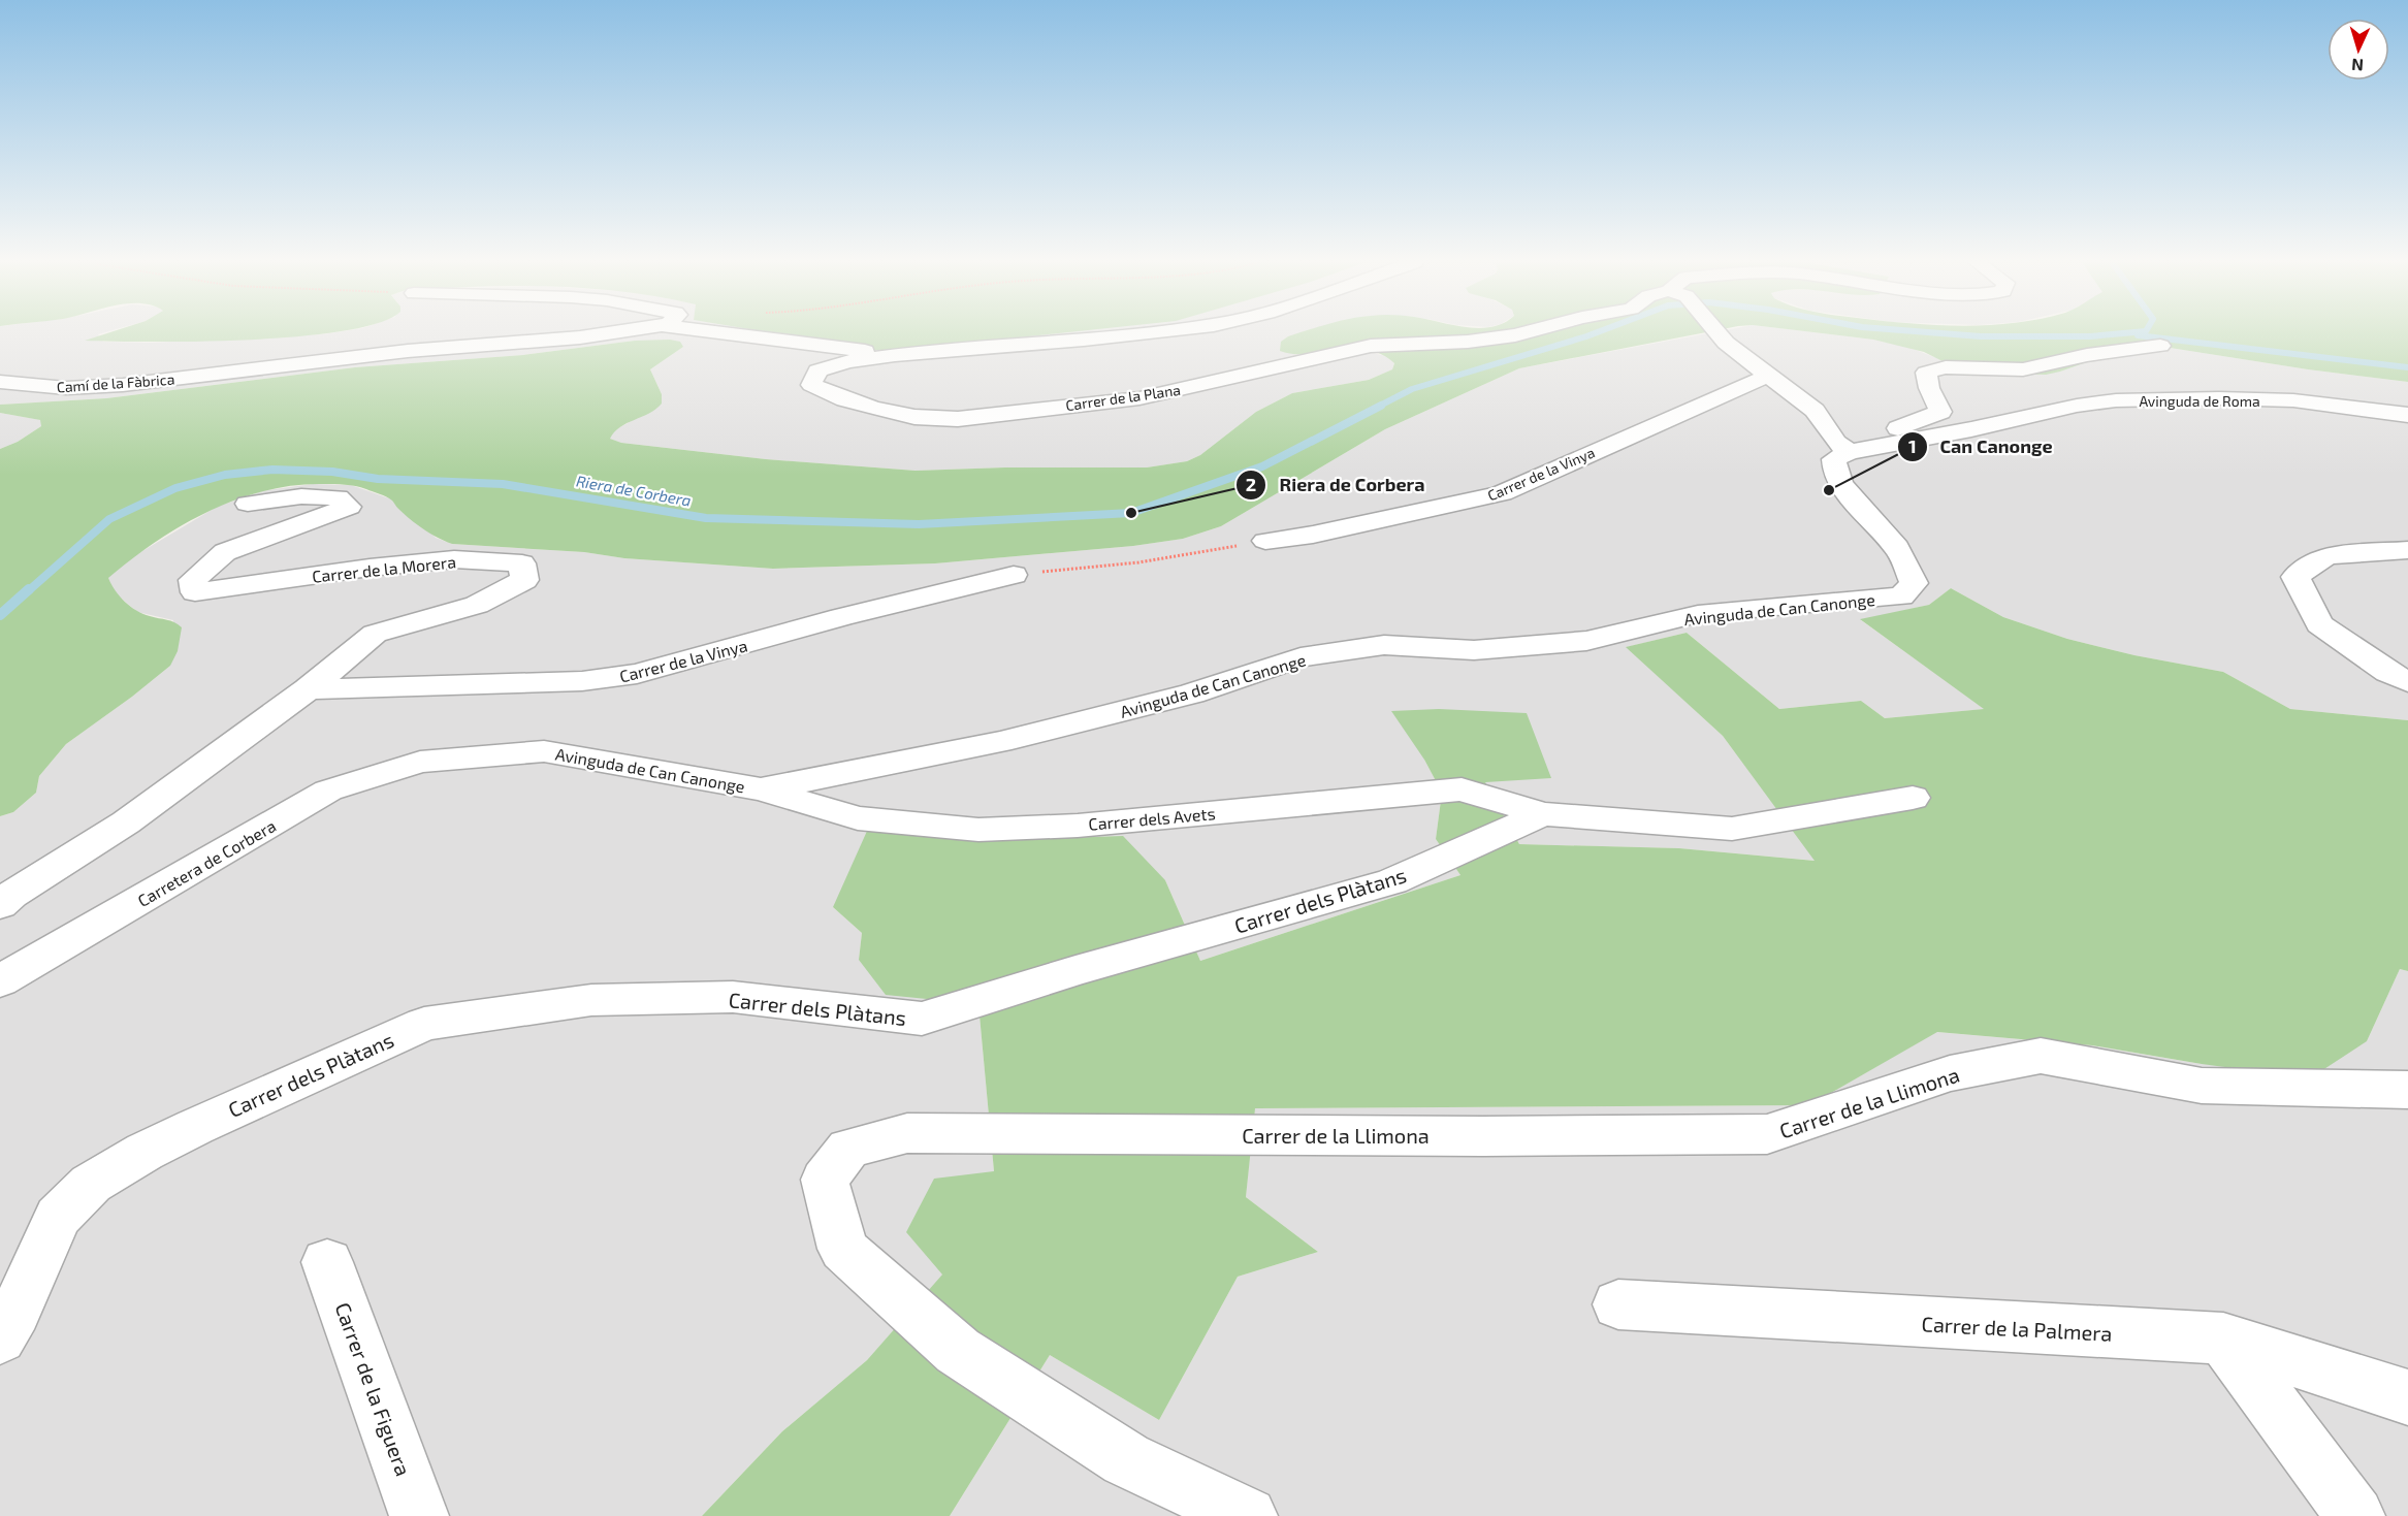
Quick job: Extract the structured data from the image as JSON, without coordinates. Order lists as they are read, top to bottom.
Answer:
{
  "streets": {
    "street": [
      "Camí de la Fàbrica",
      "Carrer de la Plana",
      "Avinguda de Roma",
      "Carrer de la Vinya",
      "Carrer de la Morera",
      "Avinguda de Can Canonge",
      "Carrer dels Avets",
      "Carretera de Corbera",
      "Carrer dels Plàtans",
      "Carrer de la Llimona",
      "Carrer de la Palmera",
      "Carrer de la Figuera"
    ]
  },
  "crossings": [
    ["Camí de la Fàbrica", "Carrer de la Plana"],
    ["Avinguda de Roma", "Avinguda de Can Canonge"],
    ["Carrer de la Vinya", "Carrer de la Morera"],
    ["Avinguda de Can Canonge", "Carrer dels Avets"],
    ["Avinguda de Can Canonge", "Carretera de Corbera"],
    ["Carrer dels Avets", "Carrer dels Plàtans"]
  ],
  "water": ["Riera de Corbera"],
  "places": ["Can Canonge", "Riera de Corbera"],
  "north": "bottom"
}
